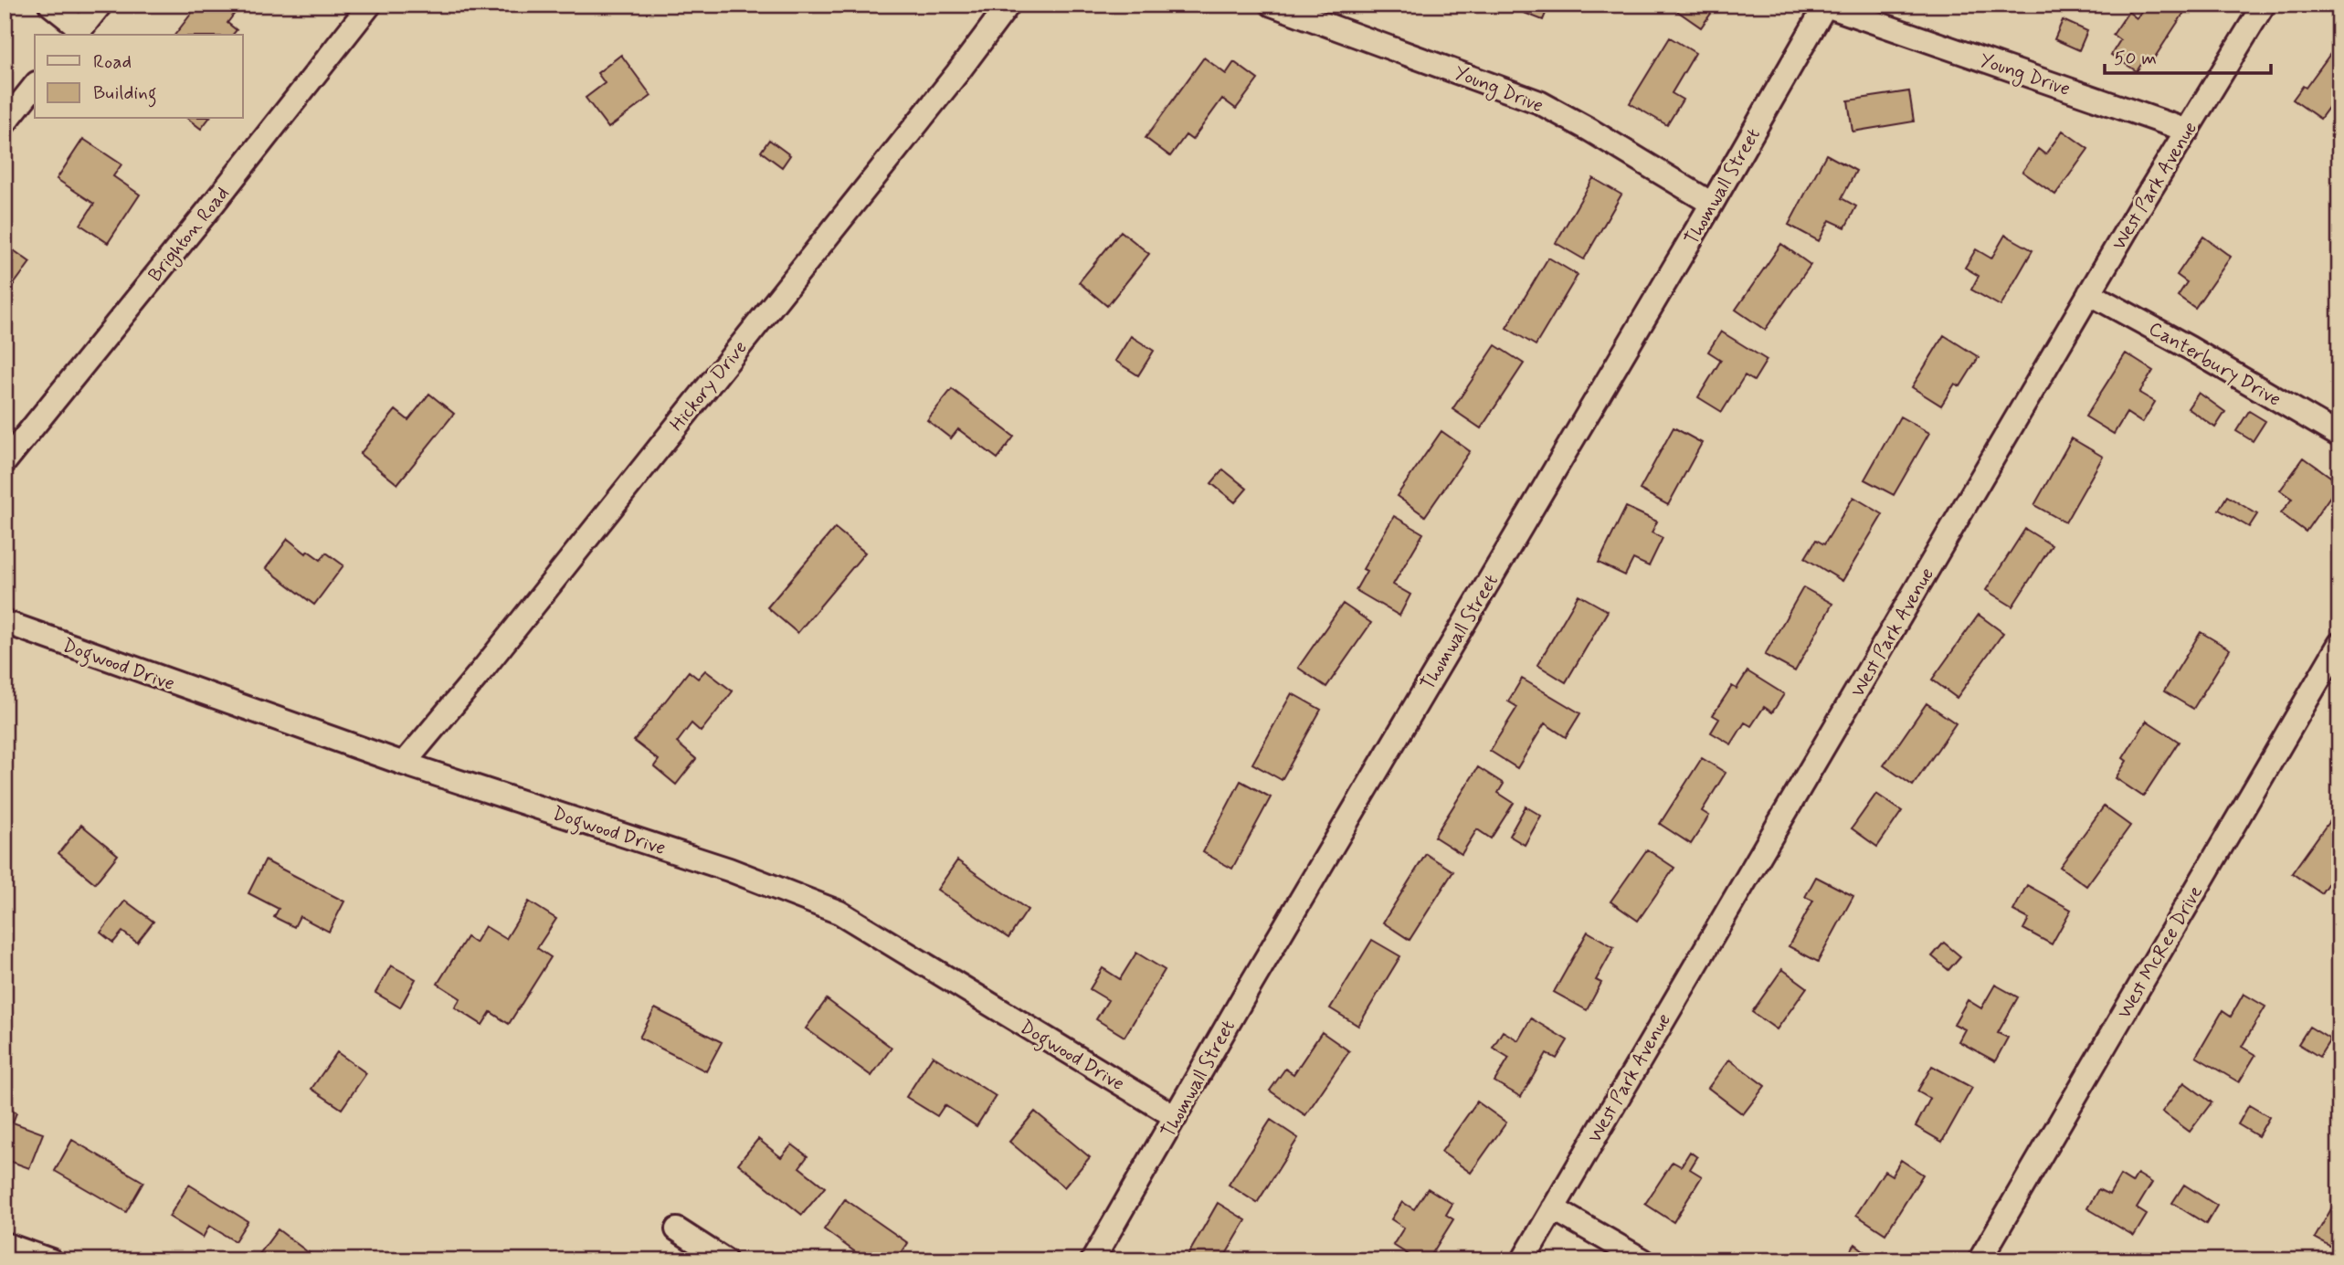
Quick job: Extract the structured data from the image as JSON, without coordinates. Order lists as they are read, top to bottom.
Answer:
{
  "streets": {
    "street": [
      "Young Drive",
      "West Park Avenue",
      "Thomwall Street",
      "Brighton Road",
      "Canterbury Drive",
      "Hickory Drive",
      "Dogwood Drive",
      "West McRee Drive"
    ]
  },
  "crossings": [
    ["Young Drive", "West Park Avenue"],
    ["Young Drive", "Thomwall Street"],
    ["West Park Avenue", "Canterbury Drive"],
    ["Thomwall Street", "Dogwood Drive"],
    ["Hickory Drive", "Dogwood Drive"]
  ],
  "legend": ["Road", "Building"],
  "scale_bar": "50 m"
}
